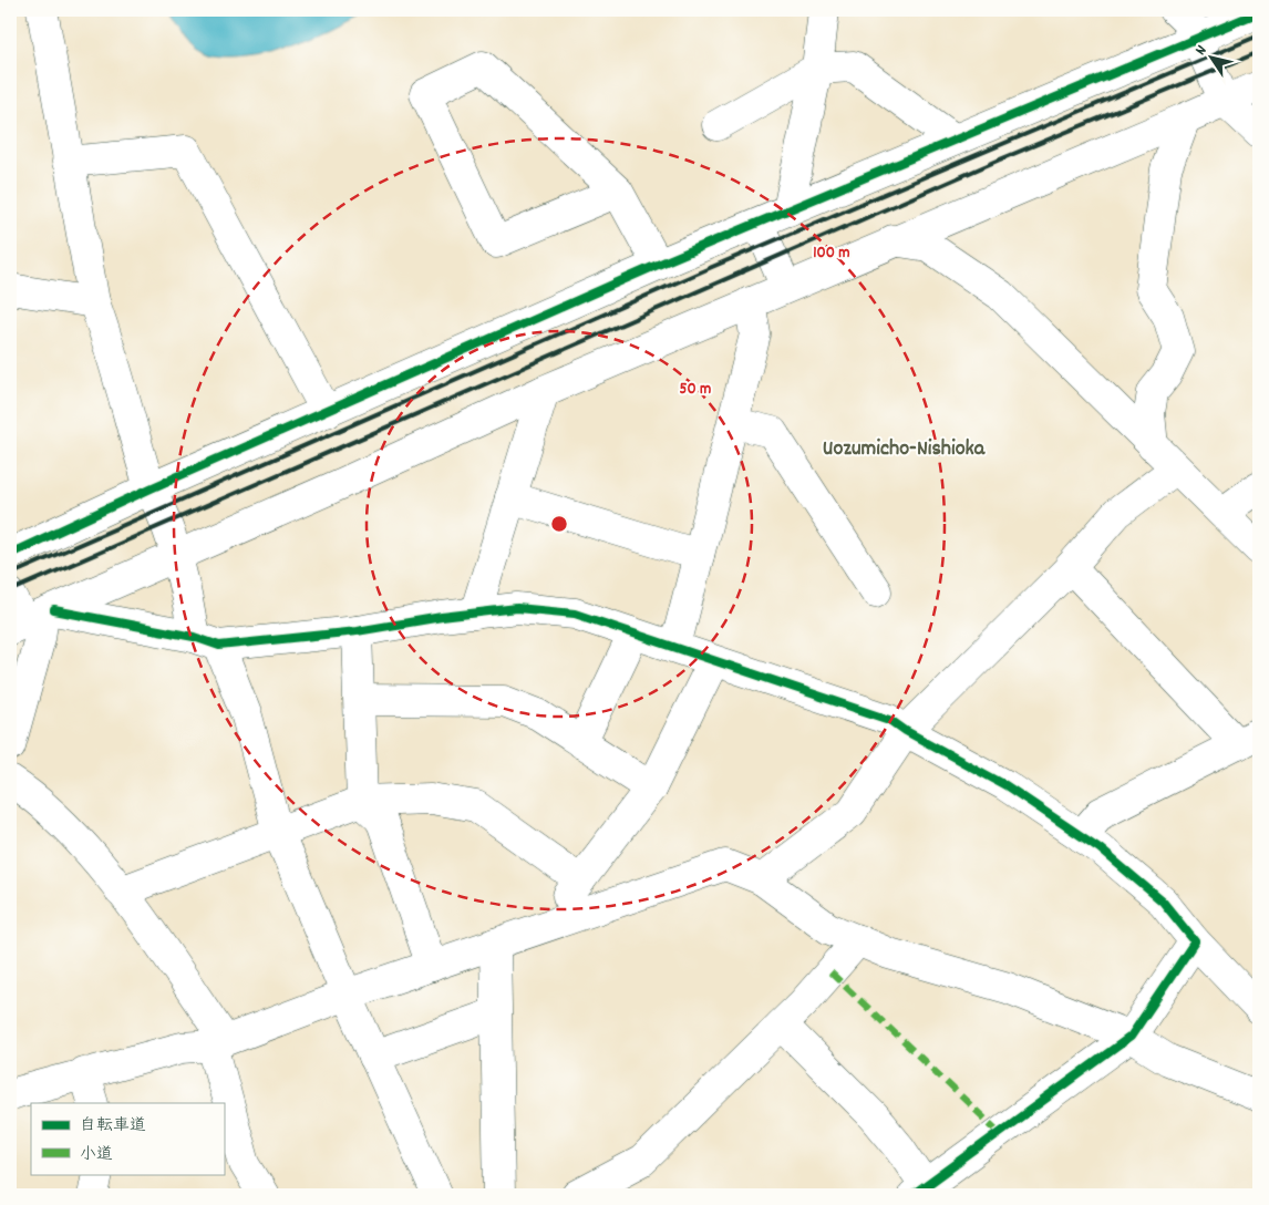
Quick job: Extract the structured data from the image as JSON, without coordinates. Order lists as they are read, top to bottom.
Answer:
{
  "districts": ["Uozumicho-Nishioka"],
  "legend": ["自転車道", "小道"],
  "north": "top left",
  "rings": ["100 m", "50 m"]
}
